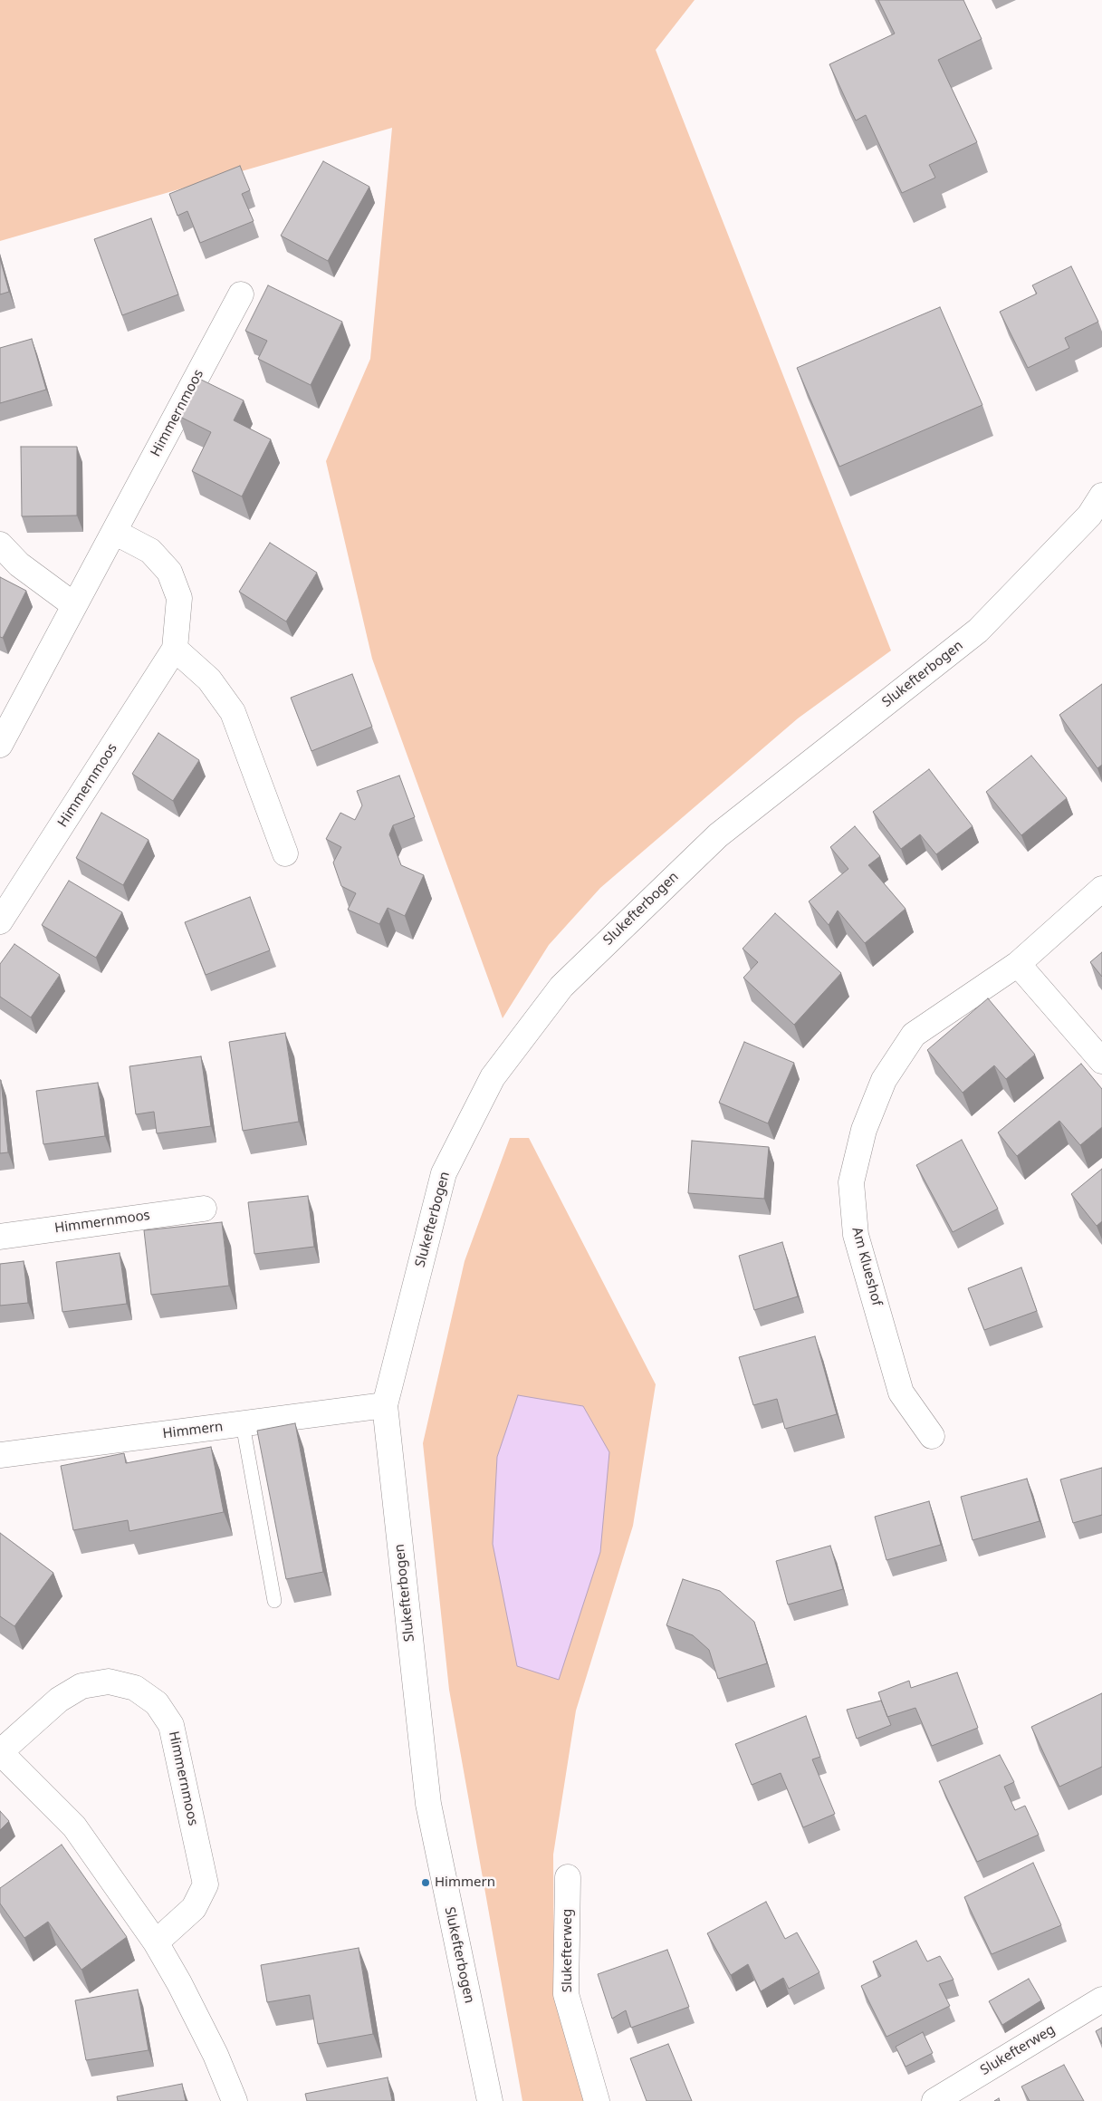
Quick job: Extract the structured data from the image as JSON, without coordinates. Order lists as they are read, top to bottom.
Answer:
{
  "streets": {
    "street": [
      "Himmernmoos",
      "Slukefterbogen",
      "Am Klueshof",
      "Himmern",
      "Slukefterweg"
    ]
  },
  "crossings": [
    ["Slukefterbogen", "Himmern"]
  ],
  "places": ["Himmern"]
}
